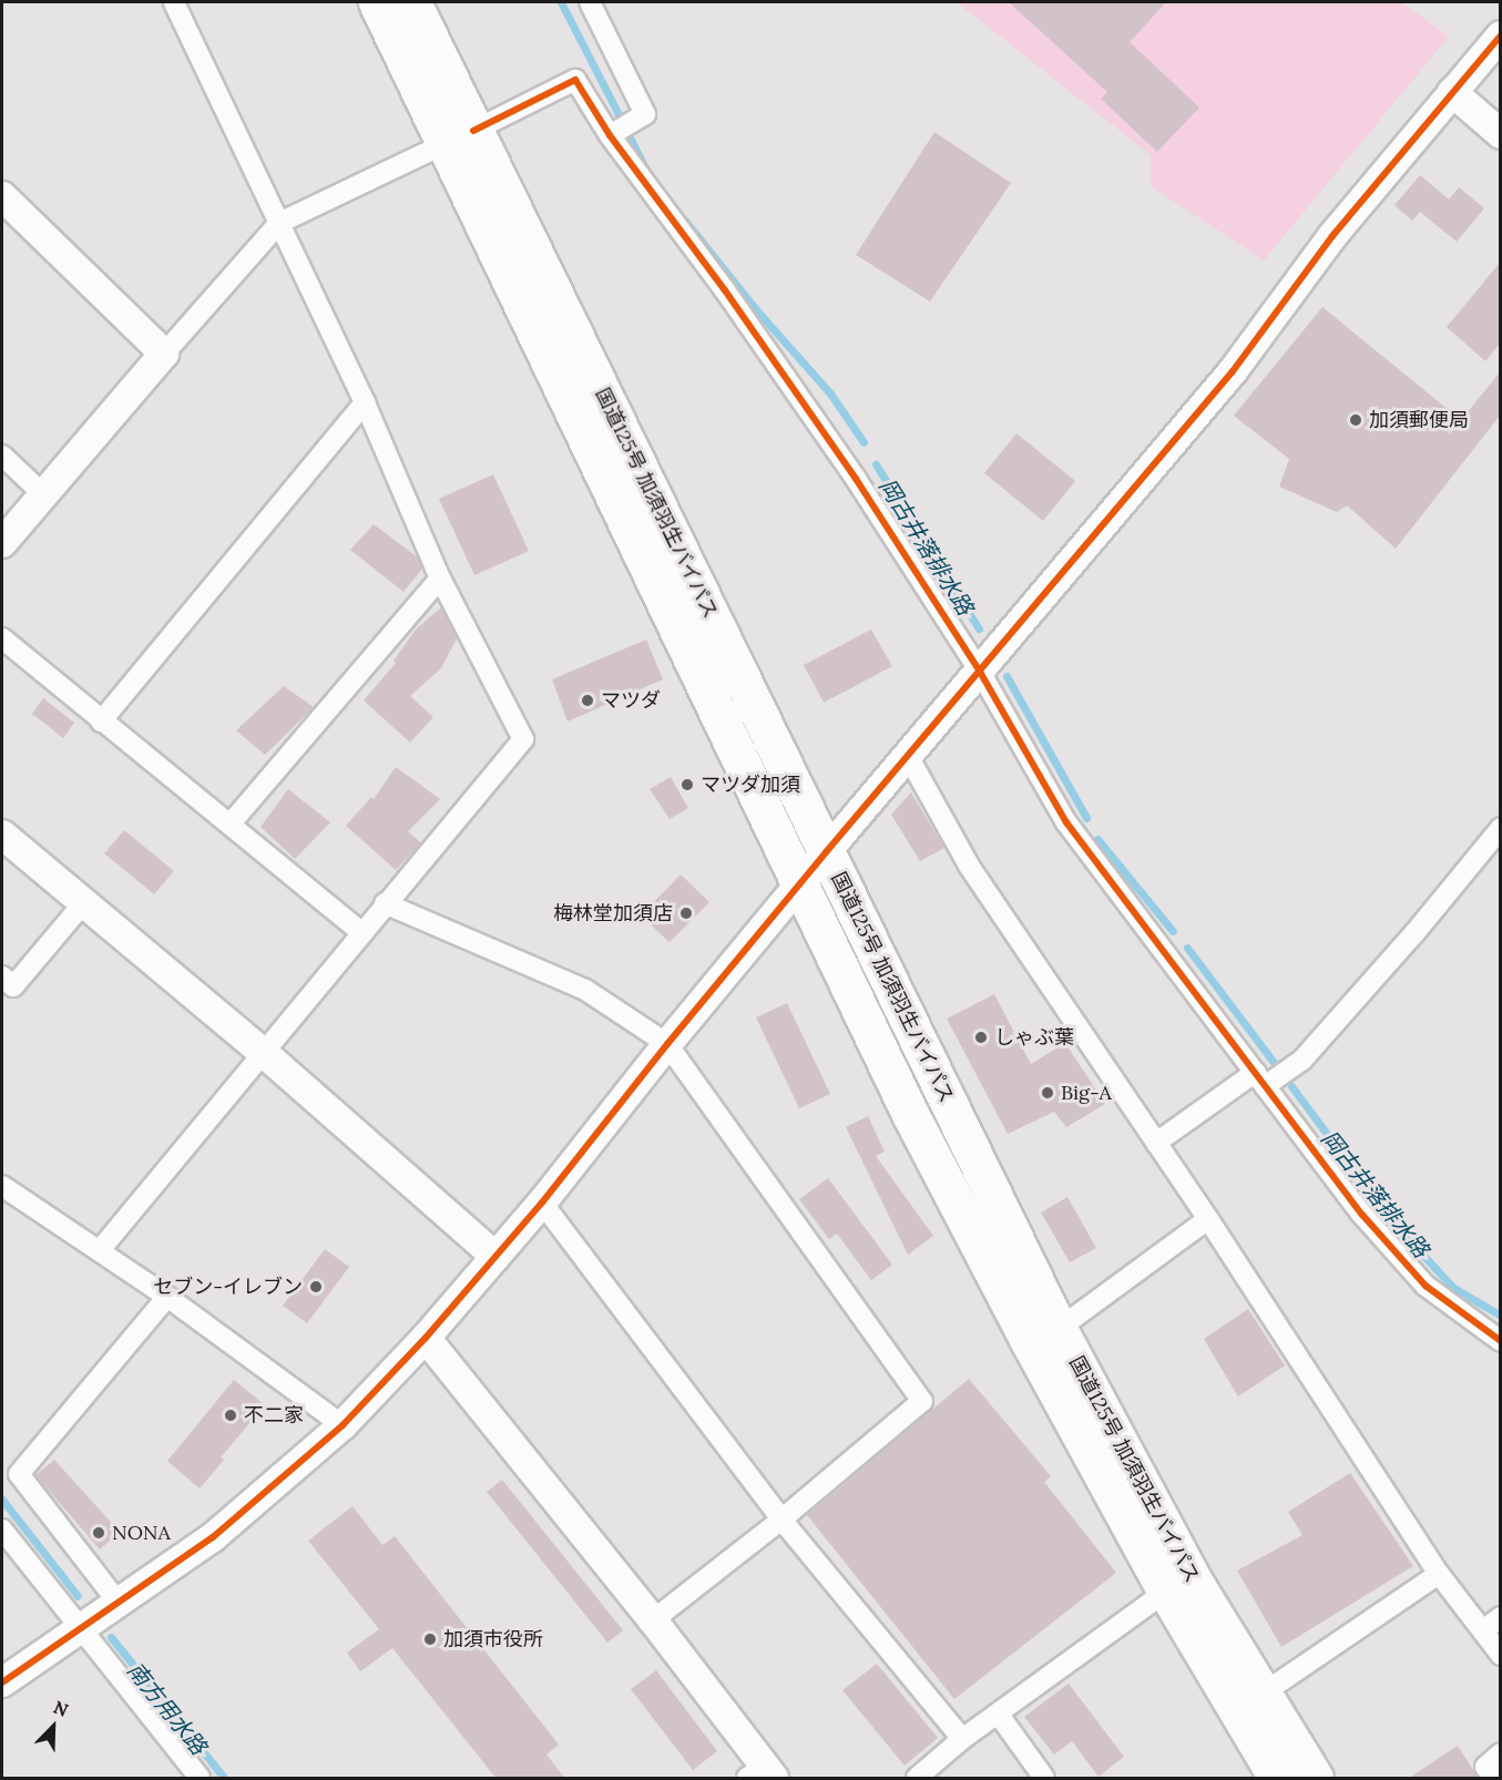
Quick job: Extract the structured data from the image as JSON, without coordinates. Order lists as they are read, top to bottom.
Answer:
{
  "streets": {
    "highway": ["国道125号 加須羽生バイパス"]
  },
  "water": ["岡古井落排水路", "南方用水路"],
  "places": [
    "加須郵便局",
    "マツダ",
    "マツダ加須",
    "梅林堂加須店",
    "しゃぶ葉",
    "Big-A",
    "セブン-イレブン",
    "不二家",
    "NONA",
    "加須市役所"
  ],
  "north": "top right"
}
